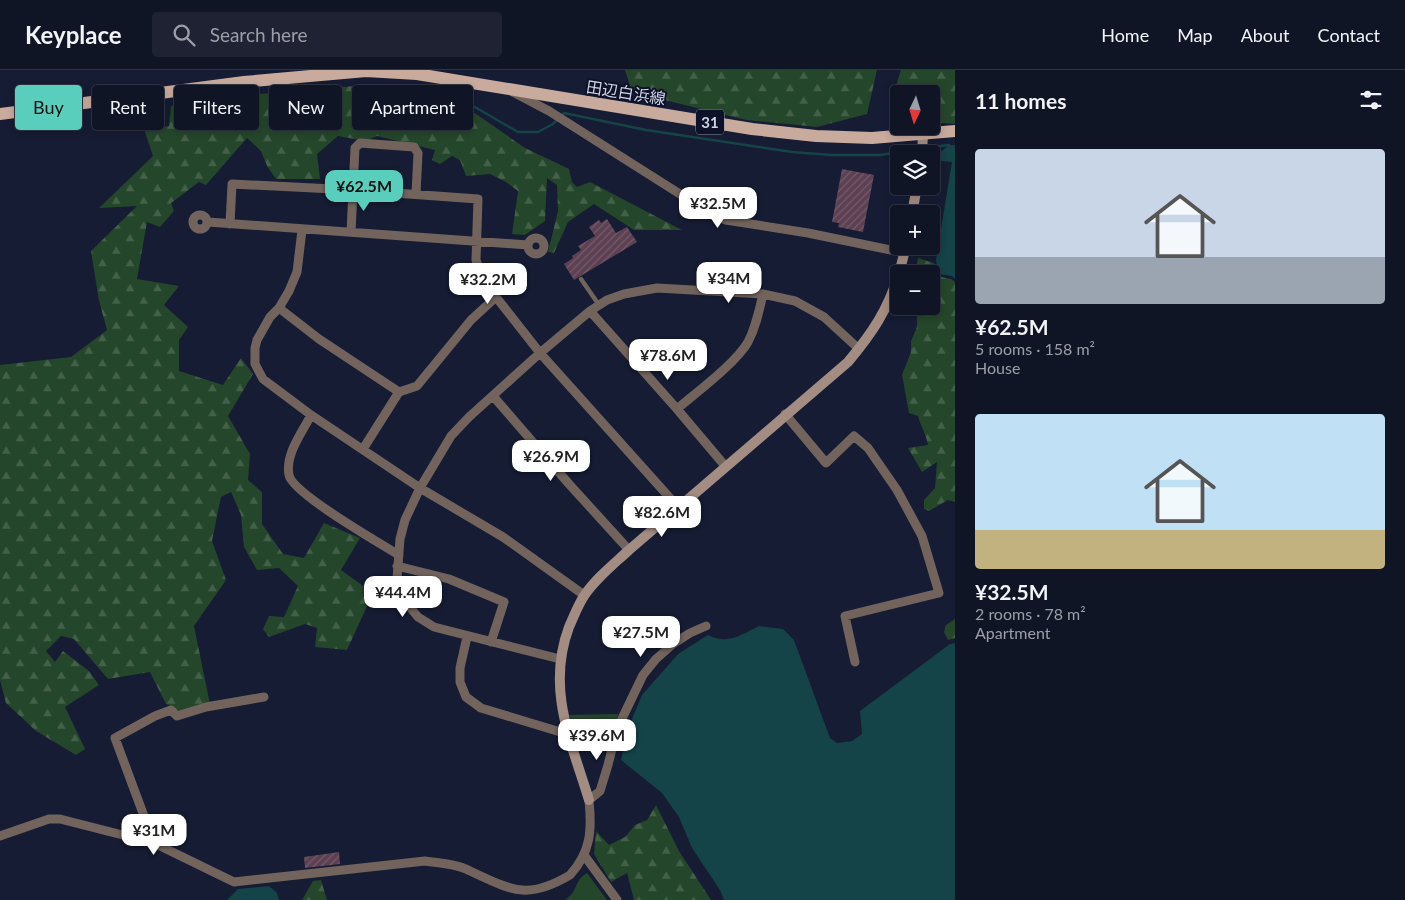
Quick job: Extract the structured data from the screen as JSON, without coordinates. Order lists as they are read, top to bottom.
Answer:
{
  "streets": {
    "main road": ["田辺白浜線", "31"]
  },
  "north": "bottom",
  "page": {
    "header": "Keyplace",
    "search": "Search here",
    "nav": [
      "Home",
      "Map",
      "About",
      "Contact"
    ],
    "heading": "11 homes",
    "map_buttons": ["+", "−"],
    "chip": [
      "Buy",
      "Rent",
      "Filters",
      "New",
      "Apartment"
    ],
    "list": [
      {
        "name": "¥62.5M",
        "note": "5 rooms · 158 m² · House"
      },
      {
        "name": "¥32.5M",
        "note": "2 rooms · 78 m² · Apartment"
      }
    ],
    "price": [
      "¥62.5M",
      "¥32.5M",
      "¥34M",
      "¥32.2M",
      "¥78.6M",
      "¥26.9M",
      "¥82.6M",
      "¥44.4M",
      "¥27.5M",
      "¥39.6M",
      "¥31M"
    ]
  }
}
